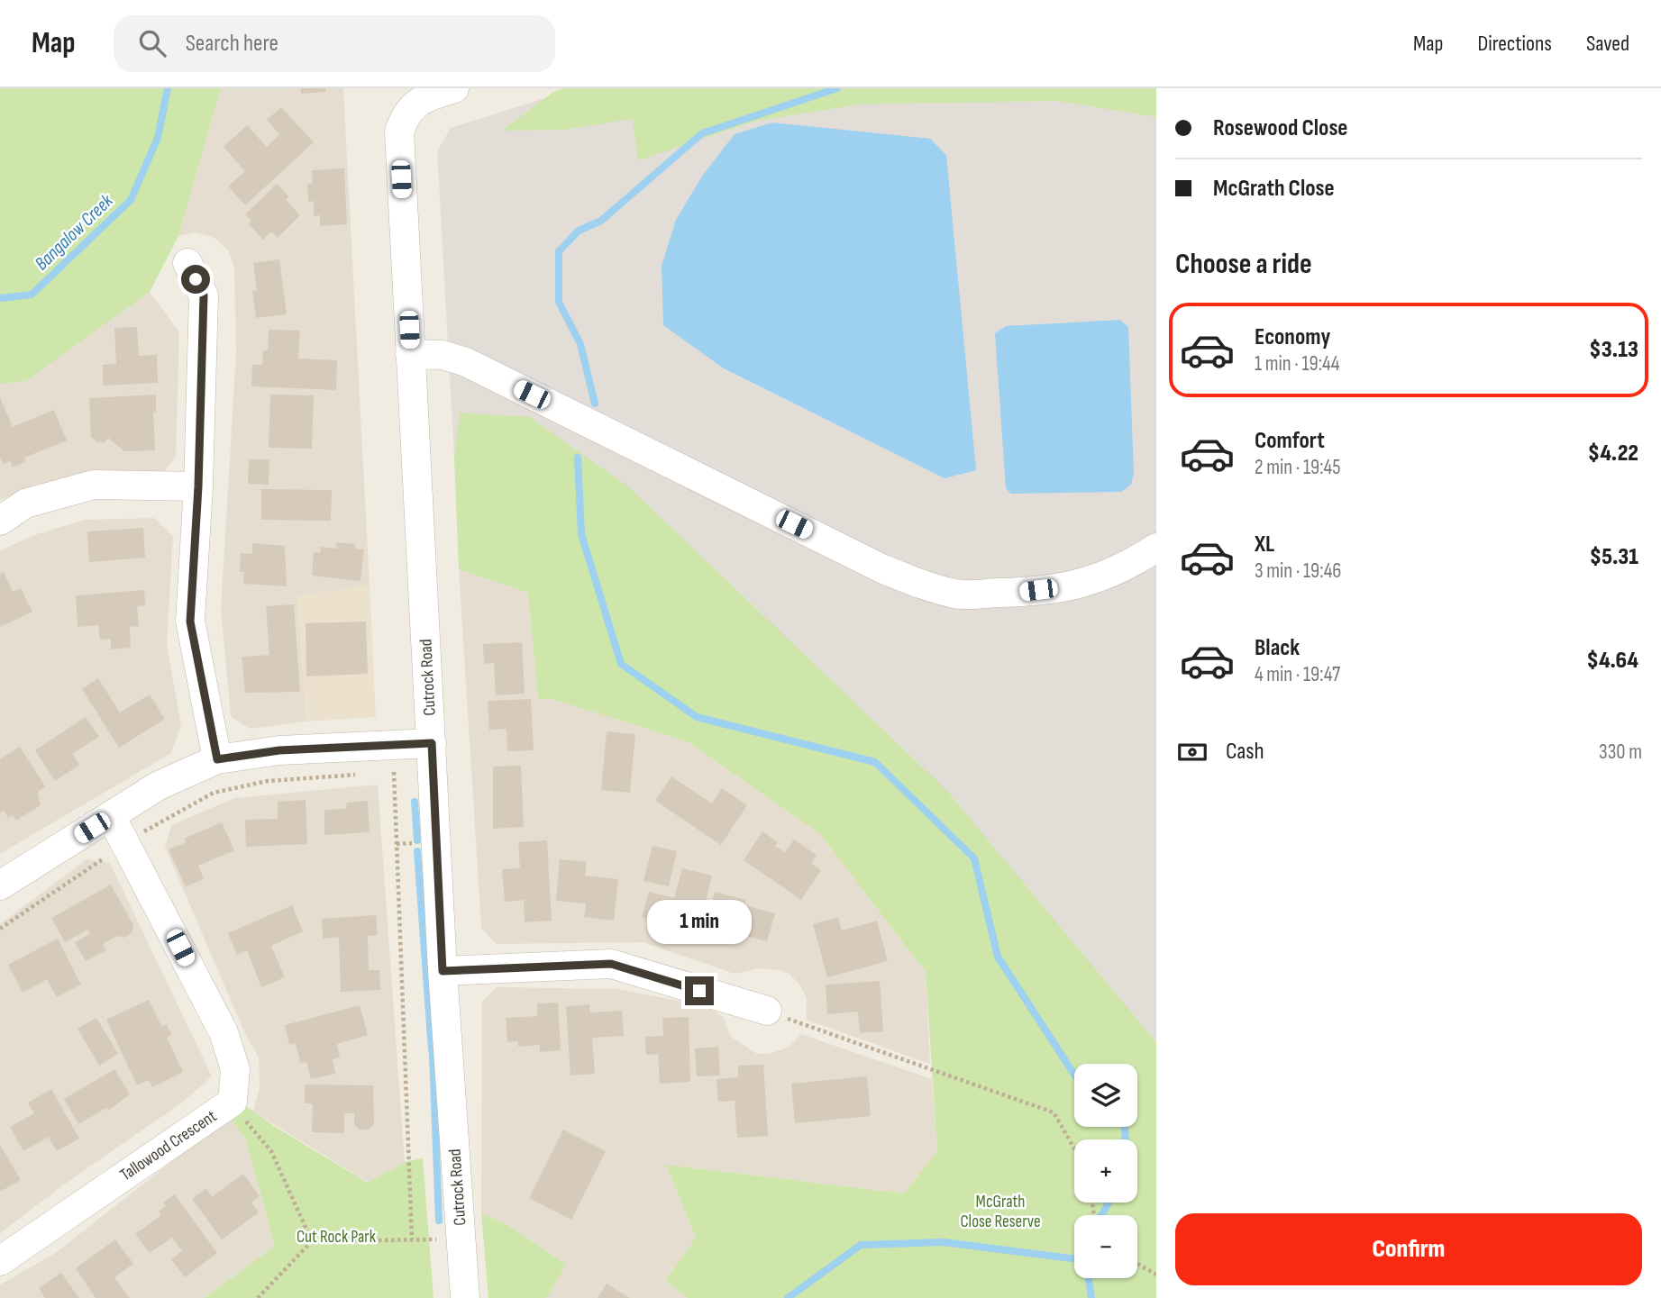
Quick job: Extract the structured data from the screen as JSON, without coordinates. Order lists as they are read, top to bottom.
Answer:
{
  "streets": {
    "street": ["Cutrock Road", "Tallowood Crescent"]
  },
  "water": ["Bangalow Creek"],
  "parks": ["McGrath Close Reserve", "Cut Rock Park"],
  "page": {
    "header": "Map",
    "search": "Search here",
    "nav": ["Map", "Directions", "Saved"],
    "banner": ["Rosewood Close", "McGrath Close"],
    "heading": "Choose a ride",
    "list": [
      {
        "name": "Economy",
        "note": "1 min · 19:44",
        "value": "$3.13"
      },
      {
        "name": "Comfort",
        "note": "2 min · 19:45",
        "value": "$4.22"
      },
      {
        "name": "XL",
        "note": "3 min · 19:46",
        "value": "$5.31"
      },
      {
        "name": "Black",
        "note": "4 min · 19:47",
        "value": "$4.64"
      }
    ],
    "pay": ["Cash", "330 m"],
    "bubble": "1 min",
    "map_buttons": ["+", "−"],
    "buttons": "Confirm"
  }
}
